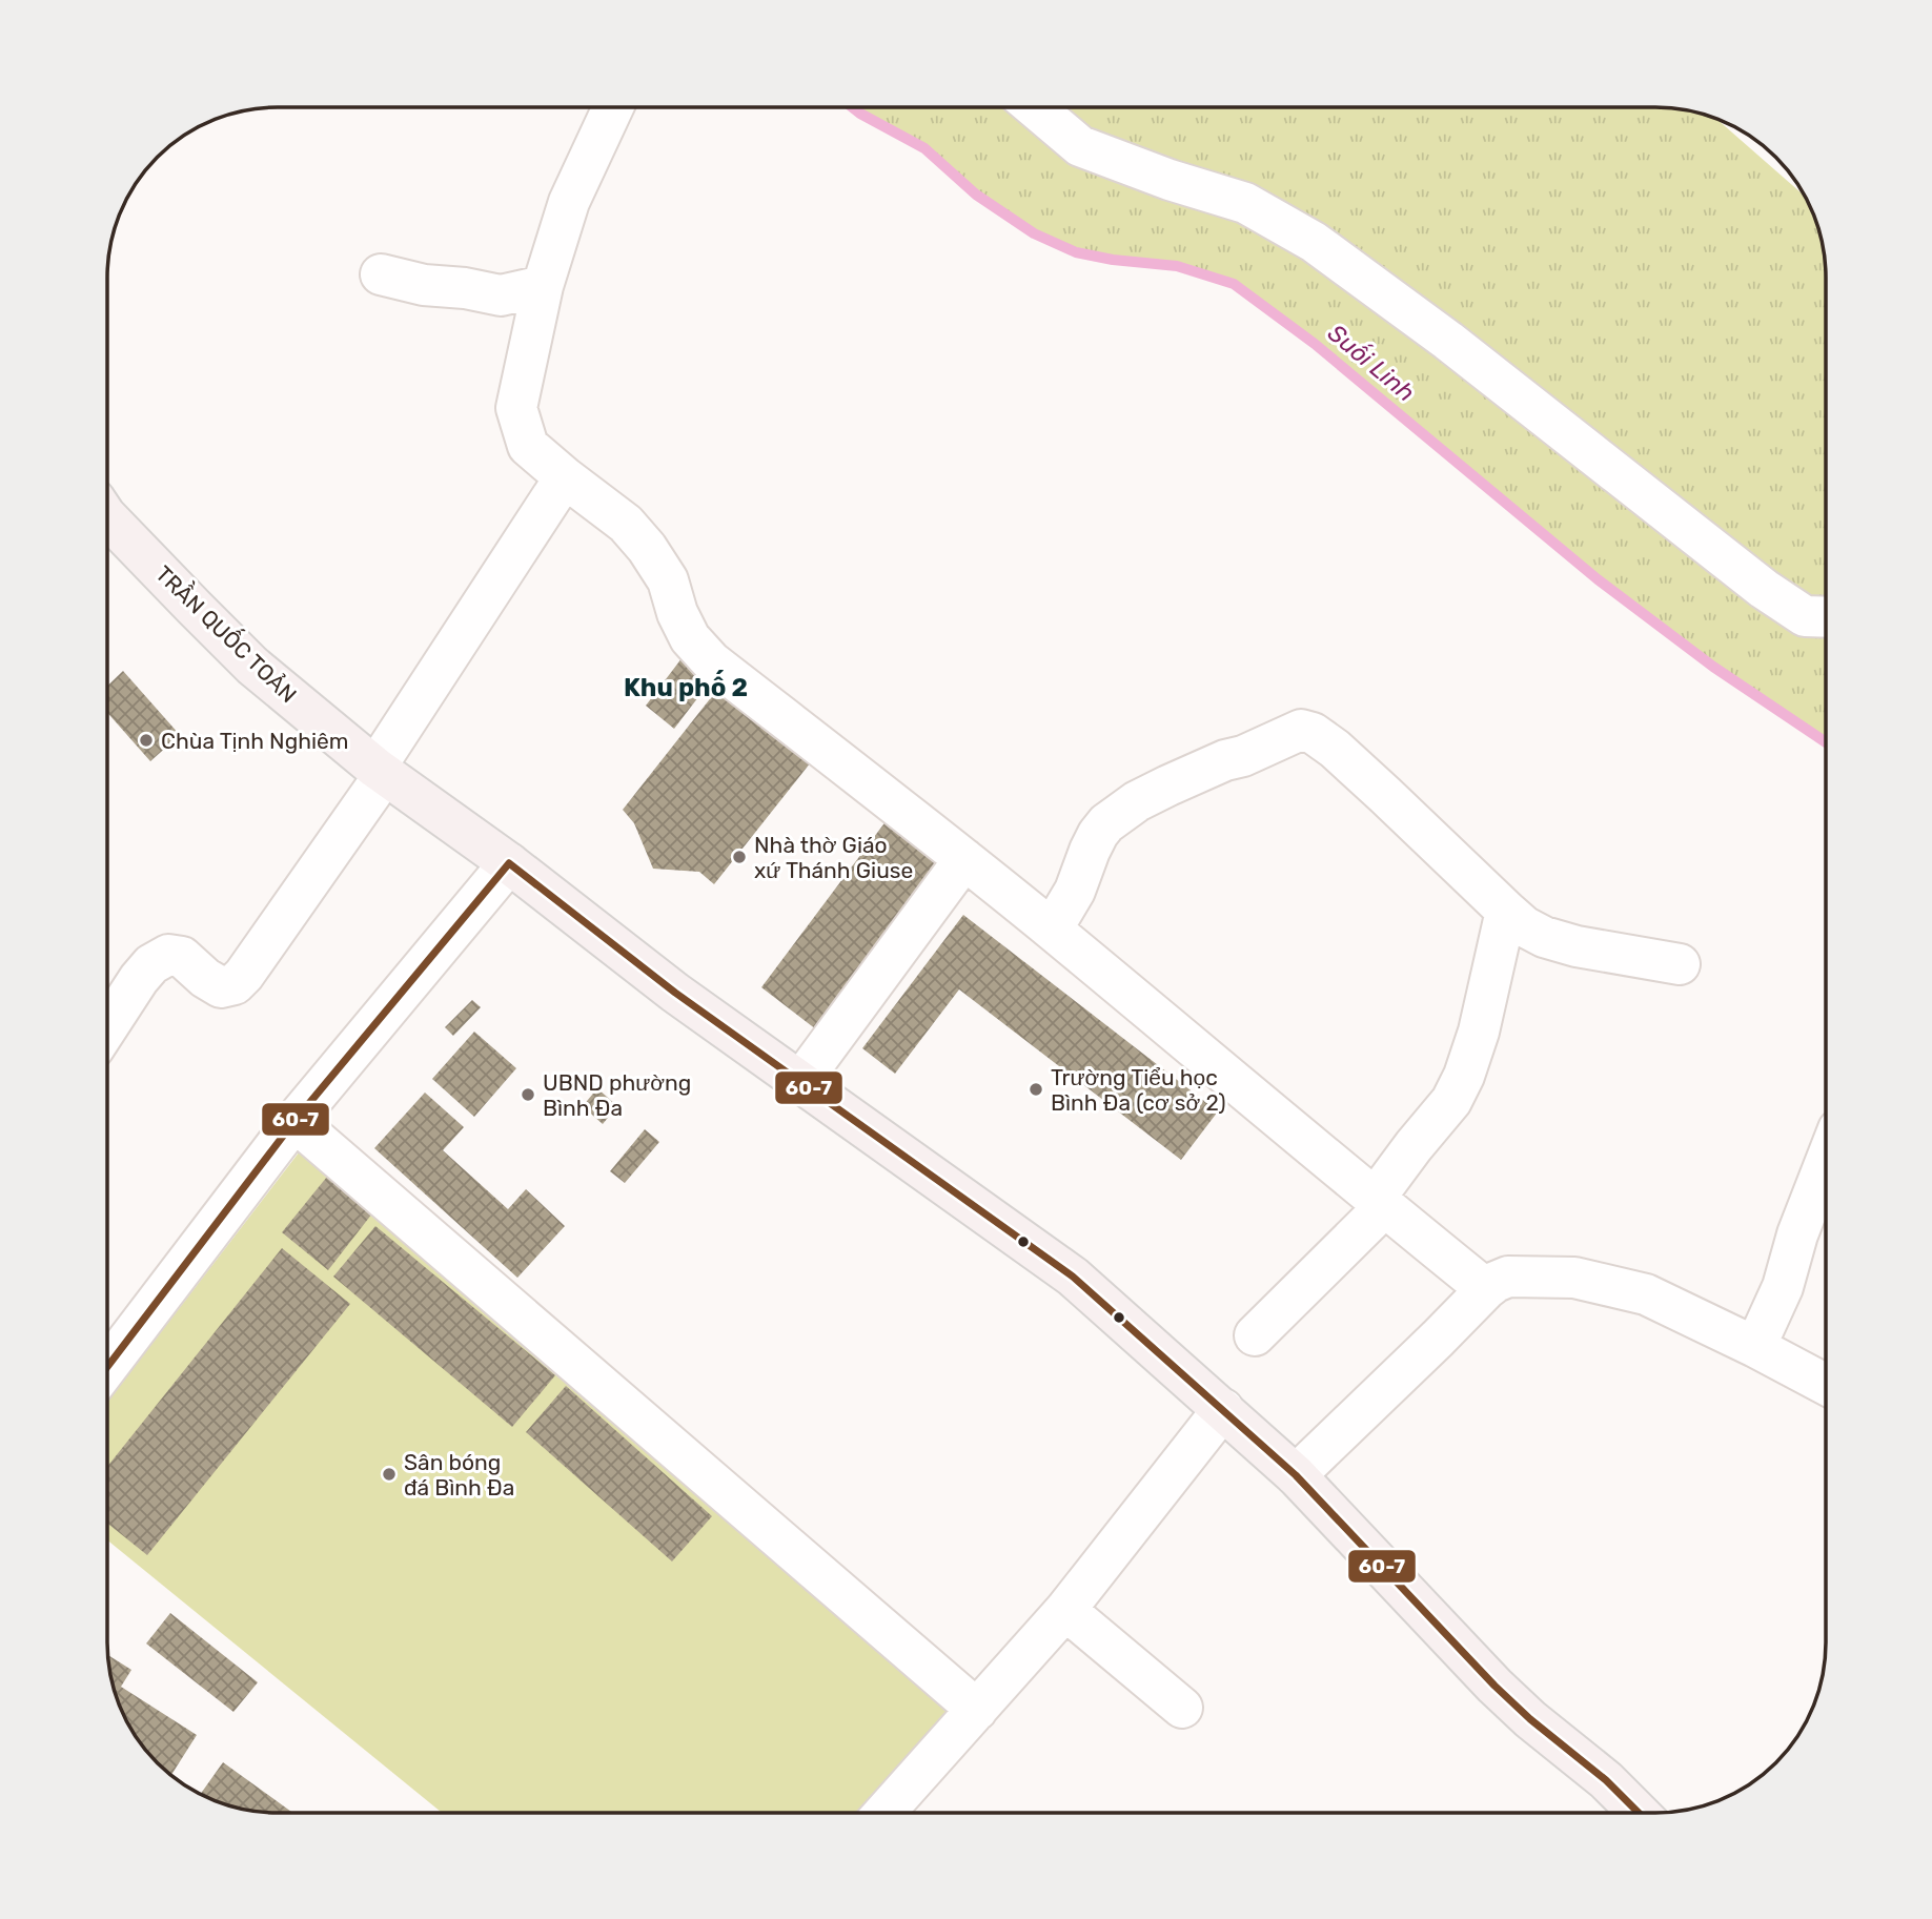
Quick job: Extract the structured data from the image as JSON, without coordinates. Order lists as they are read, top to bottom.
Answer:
{
  "streets": {
    "main road": ["TRẦN QUỐC TOẢN"]
  },
  "districts": ["Khu phố 2"],
  "water": ["Suối Linh"],
  "places": [
    "Chùa Tịnh Nghiêm",
    "Nhà thờ Giáo xứ Thánh Giuse",
    "Trường Tiểu học Bình Đa (cơ sở 2)",
    "UBND phường Bình Đa",
    "Sân bóng đá Bình Đa"
  ],
  "lines": ["transit line 60-7"]
}
